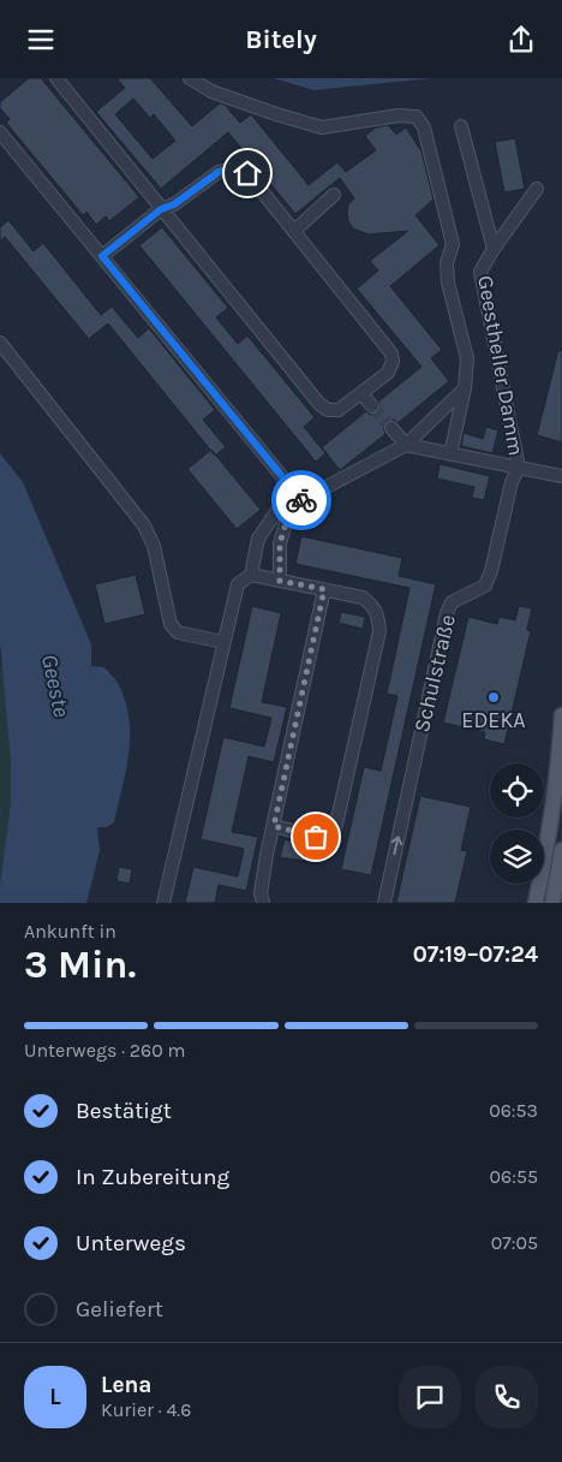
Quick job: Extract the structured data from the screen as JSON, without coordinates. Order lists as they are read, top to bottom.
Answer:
{
  "streets": {
    "street": ["Geestheller Damm", "Schulstraße"]
  },
  "crossings": [
    ["Geestheller Damm", "Schulstraße"]
  ],
  "one_way": ["Schulstraße"],
  "water": ["Geeste"],
  "places": ["EDEKA"],
  "page": {
    "header": "Bitely",
    "heading": ["3 Min.", "Ankunft in", "07:19–07:24"],
    "panel": ["Lena", "Kurier · 4.6"],
    "bar": "Unterwegs · 260 m",
    "list": [
      ["Bestätigt", "06:53"],
      ["In Zubereitung", "06:55"],
      ["Unterwegs", "07:05"],
      "Geliefert"
    ],
    "round": "L"
  }
}
